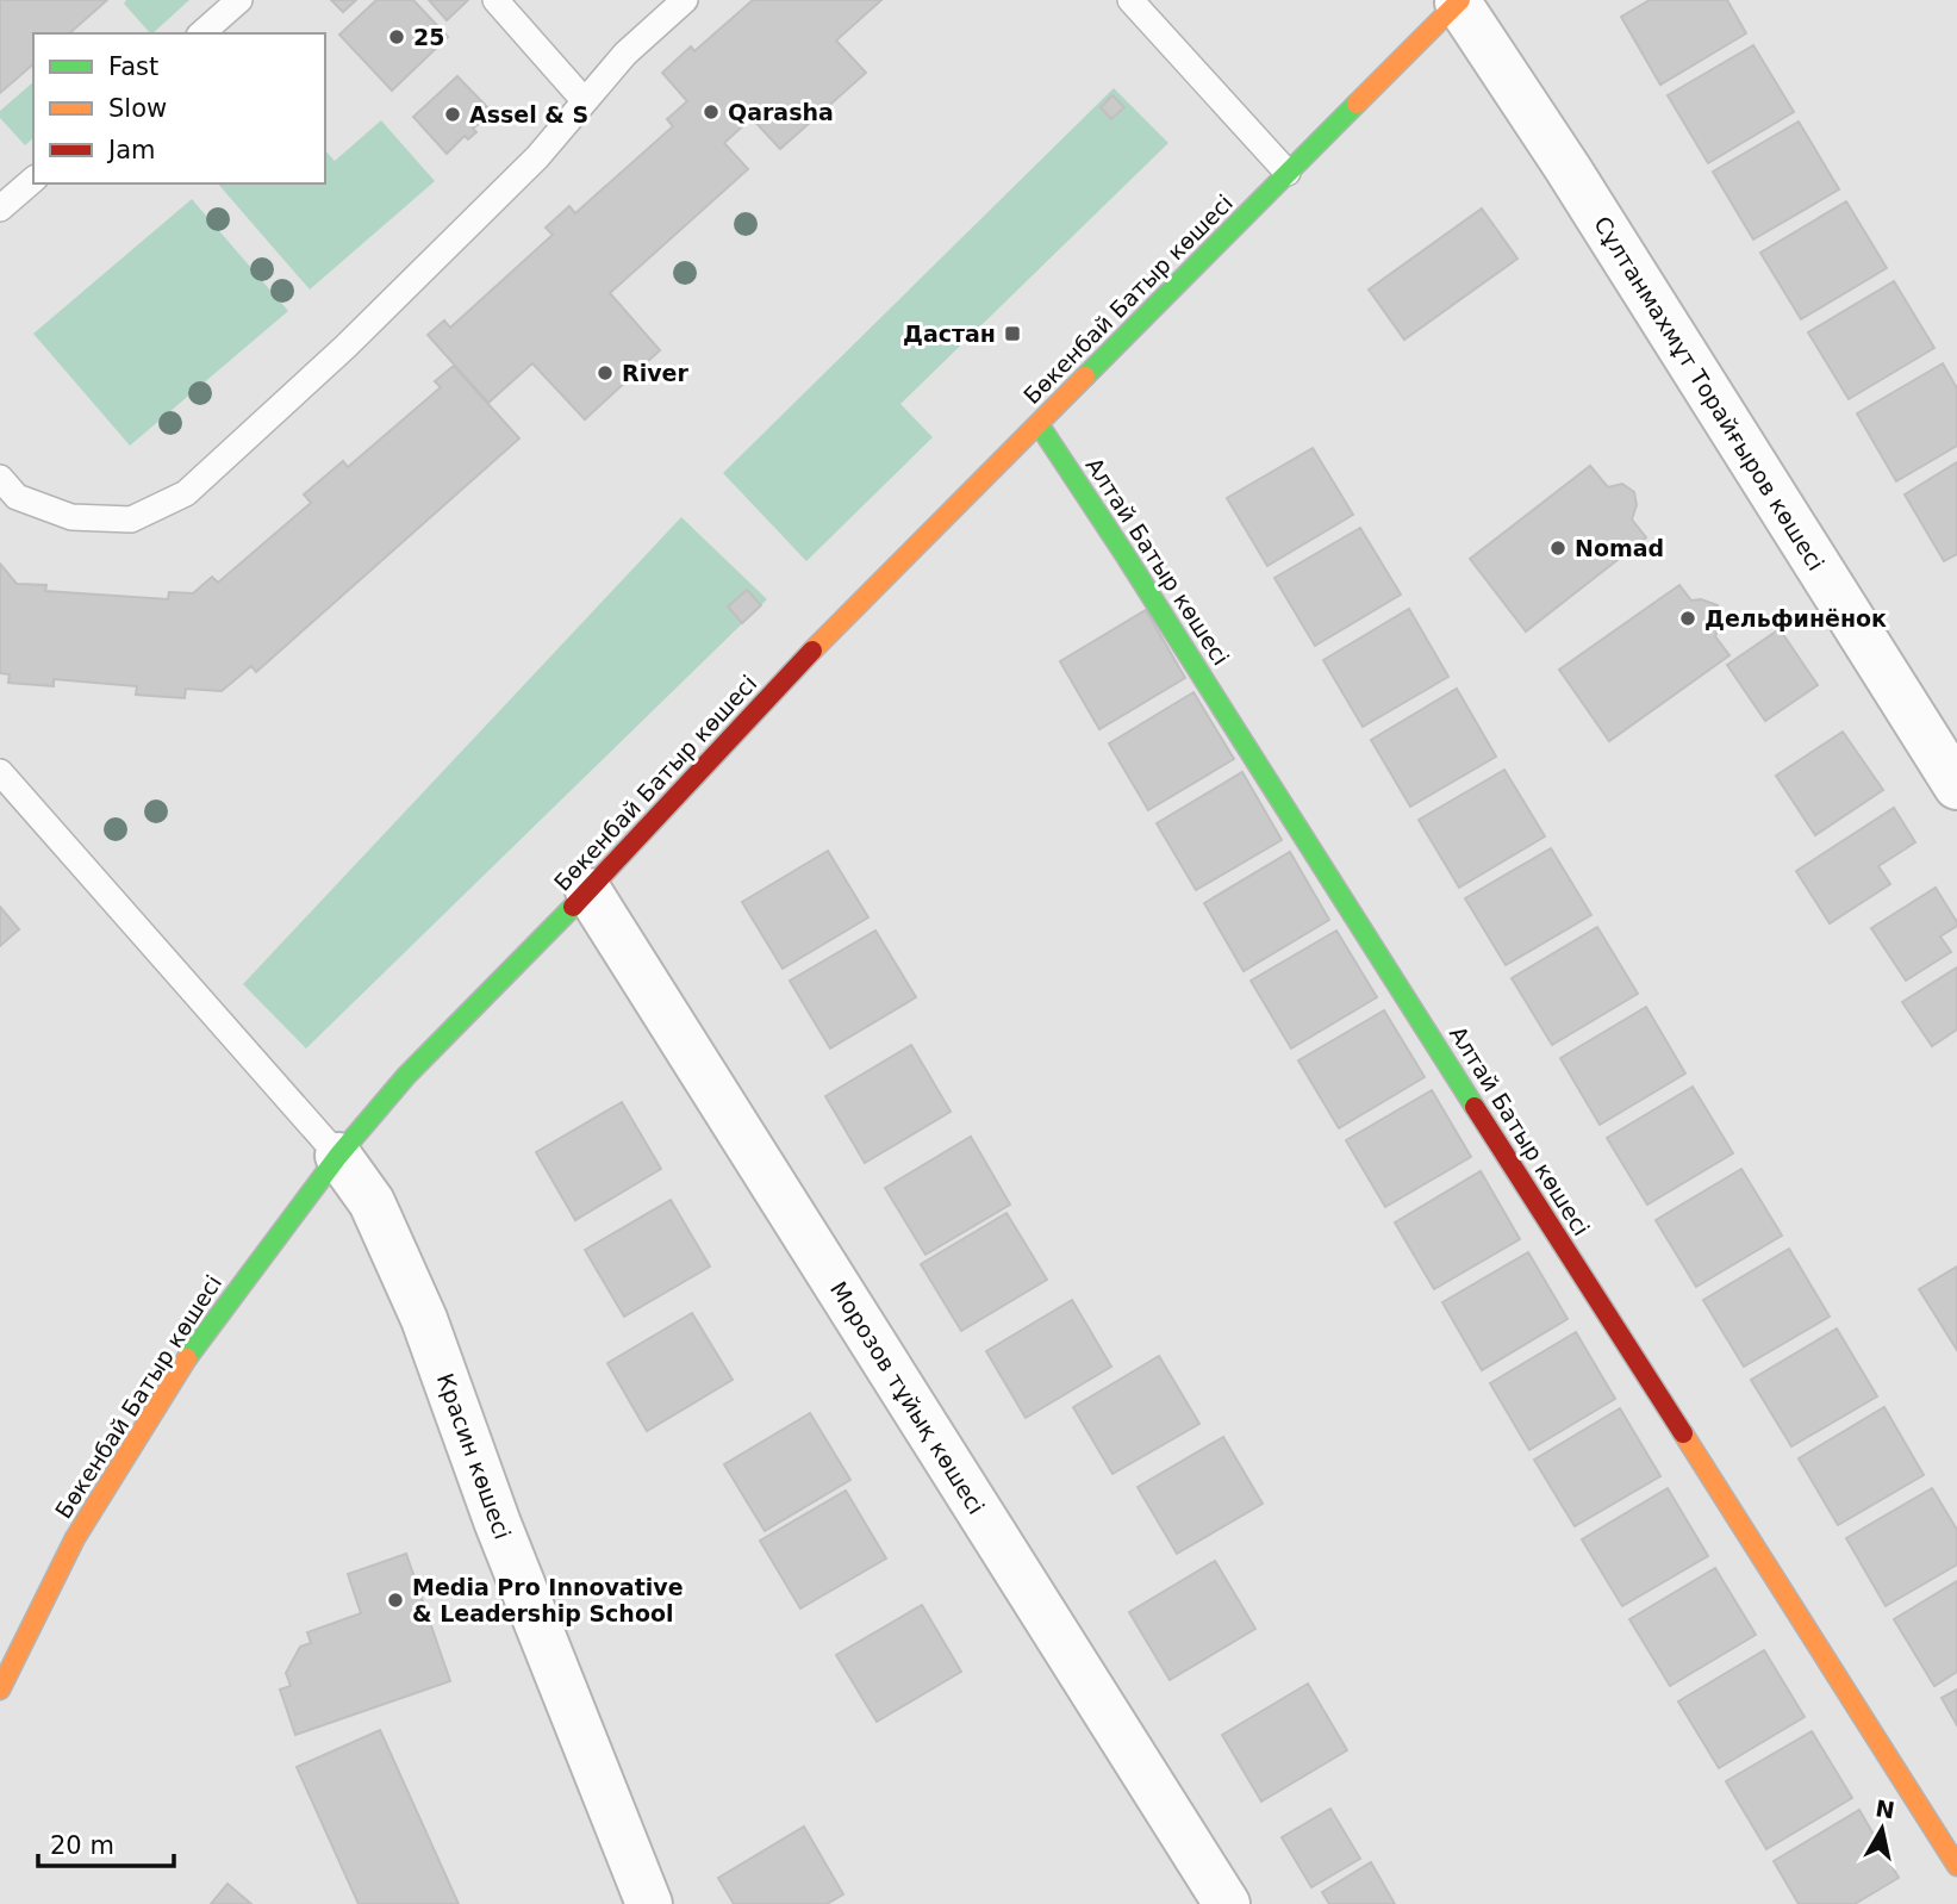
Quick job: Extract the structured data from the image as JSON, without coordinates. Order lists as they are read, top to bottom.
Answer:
{
  "streets": {
    "main road": ["Бөкенбай Батыр көшесі", "Алтай Батыр көшесі"],
    "street": ["Сұлтанмахмұт Торайғыров көшесі", "Морозов тұйық көшесі", "Красин көшесі"]
  },
  "crossings": [
    ["Бөкенбай Батыр көшесі", "Сұлтанмахмұт Торайғыров көшесі"],
    ["Бөкенбай Батыр көшесі", "Алтай Батыр көшесі"],
    ["Бөкенбай Батыр көшесі", "Морозов тұйық көшесі"],
    ["Бөкенбай Батыр көшесі", "Красин көшесі"]
  ],
  "places": {
    "other": [
      "25",
      "Qarasha",
      "Assel & S",
      "River",
      "Nomad",
      "Дельфинёнок",
      "Media Pro Innovative & Leadership School"
    ],
    "transit": ["Дастан"]
  },
  "legend": ["Fast", "Slow", "Jam"],
  "scale_bar": "20 m",
  "north": "top"
}
